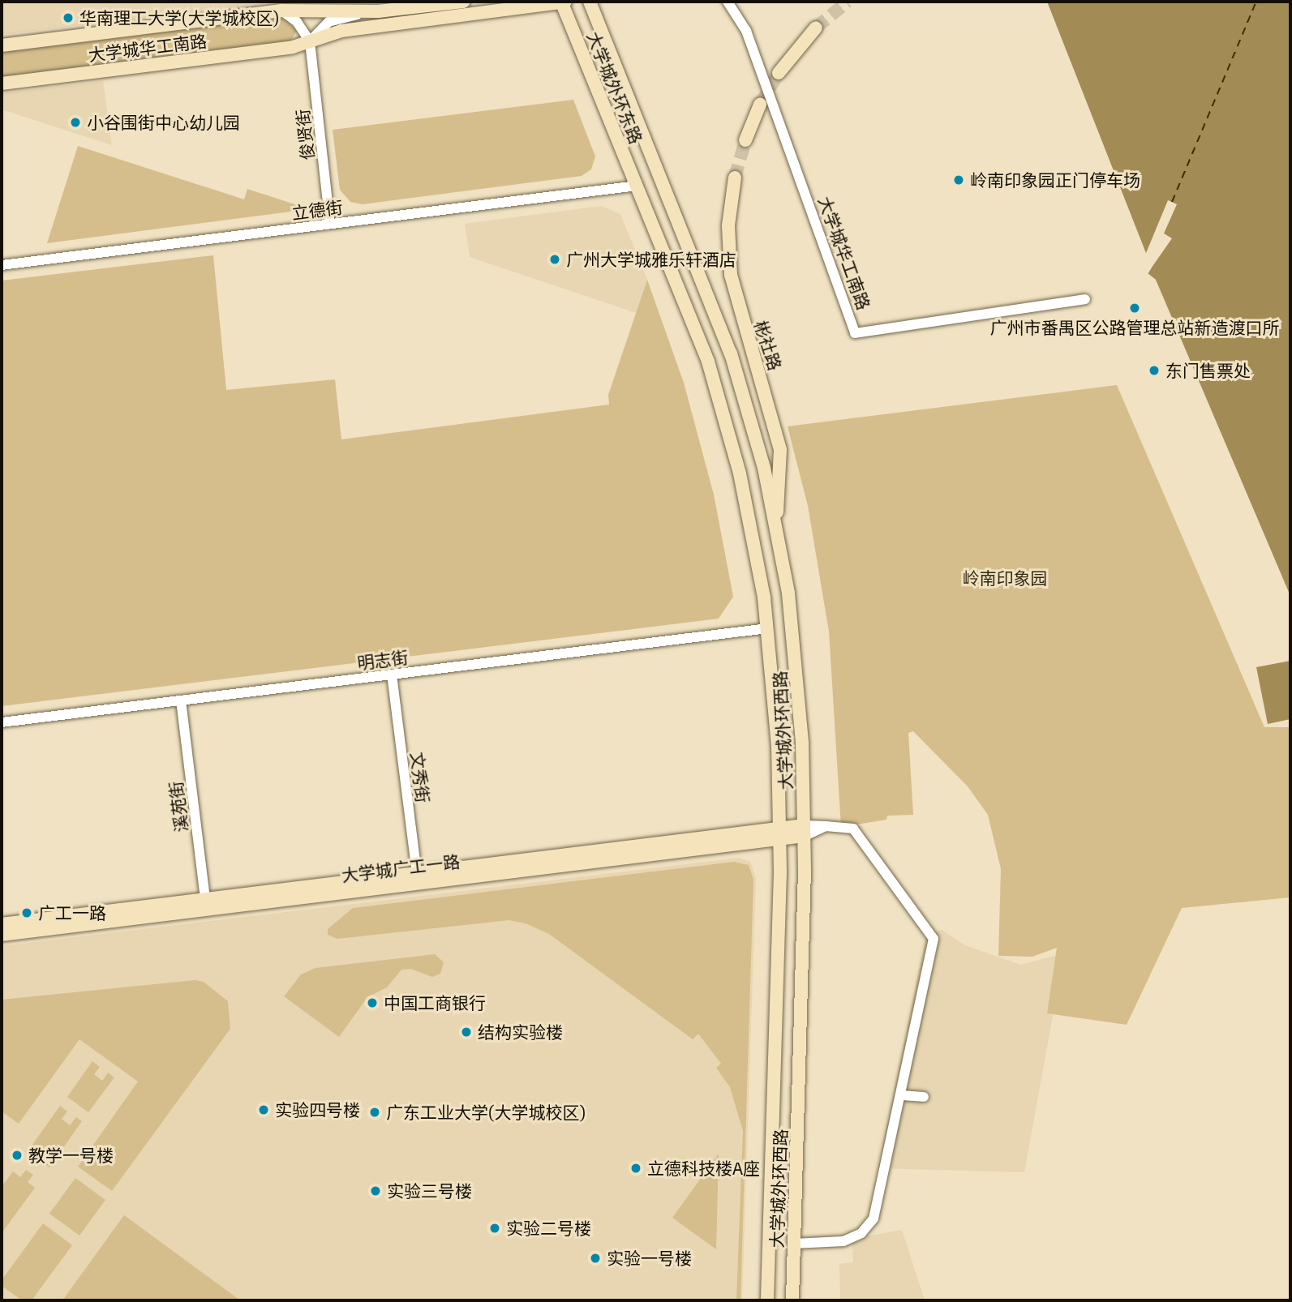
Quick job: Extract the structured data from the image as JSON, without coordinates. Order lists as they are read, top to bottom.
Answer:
{
  "streets": {
    "main road": [
      "大学城华工南路",
      "大学城外环东路",
      "彬社路",
      "大学城外环西路",
      "大学城广工一路"
    ],
    "street": [
      "俊贤街",
      "立德街",
      "明志街",
      "文秀街",
      "溪苑街"
    ]
  },
  "crossings": [
    ["大学城华工南路", "大学城外环东路"],
    ["大学城华工南路", "俊贤街"],
    ["大学城外环东路", "立德街"],
    ["大学城外环东路", "大学城外环西路"],
    ["俊贤街", "立德街"],
    ["立德街", "大学城外环西路"],
    ["彬社路", "大学城外环西路"],
    ["明志街", "大学城外环西路"],
    ["明志街", "文秀街"],
    ["明志街", "溪苑街"],
    ["大学城外环西路", "大学城广工一路"],
    ["文秀街", "大学城广工一路"],
    ["溪苑街", "大学城广工一路"]
  ],
  "parks": ["岭南印象园"],
  "places": [
    "华南理工大学(大学城校区)",
    "小谷围街中心幼儿园",
    "岭南印象园正门停车场",
    "广州大学城雅乐轩酒店",
    "广州市番禺区公路管理总站新造渡口所",
    "东门售票处",
    "广工一路",
    "中国工商银行",
    "结构实验楼",
    "实验四号楼",
    "广东工业大学(大学城校区)",
    "教学一号楼",
    "立德科技楼A座",
    "实验三号楼",
    "实验二号楼",
    "实验一号楼"
  ]
}
